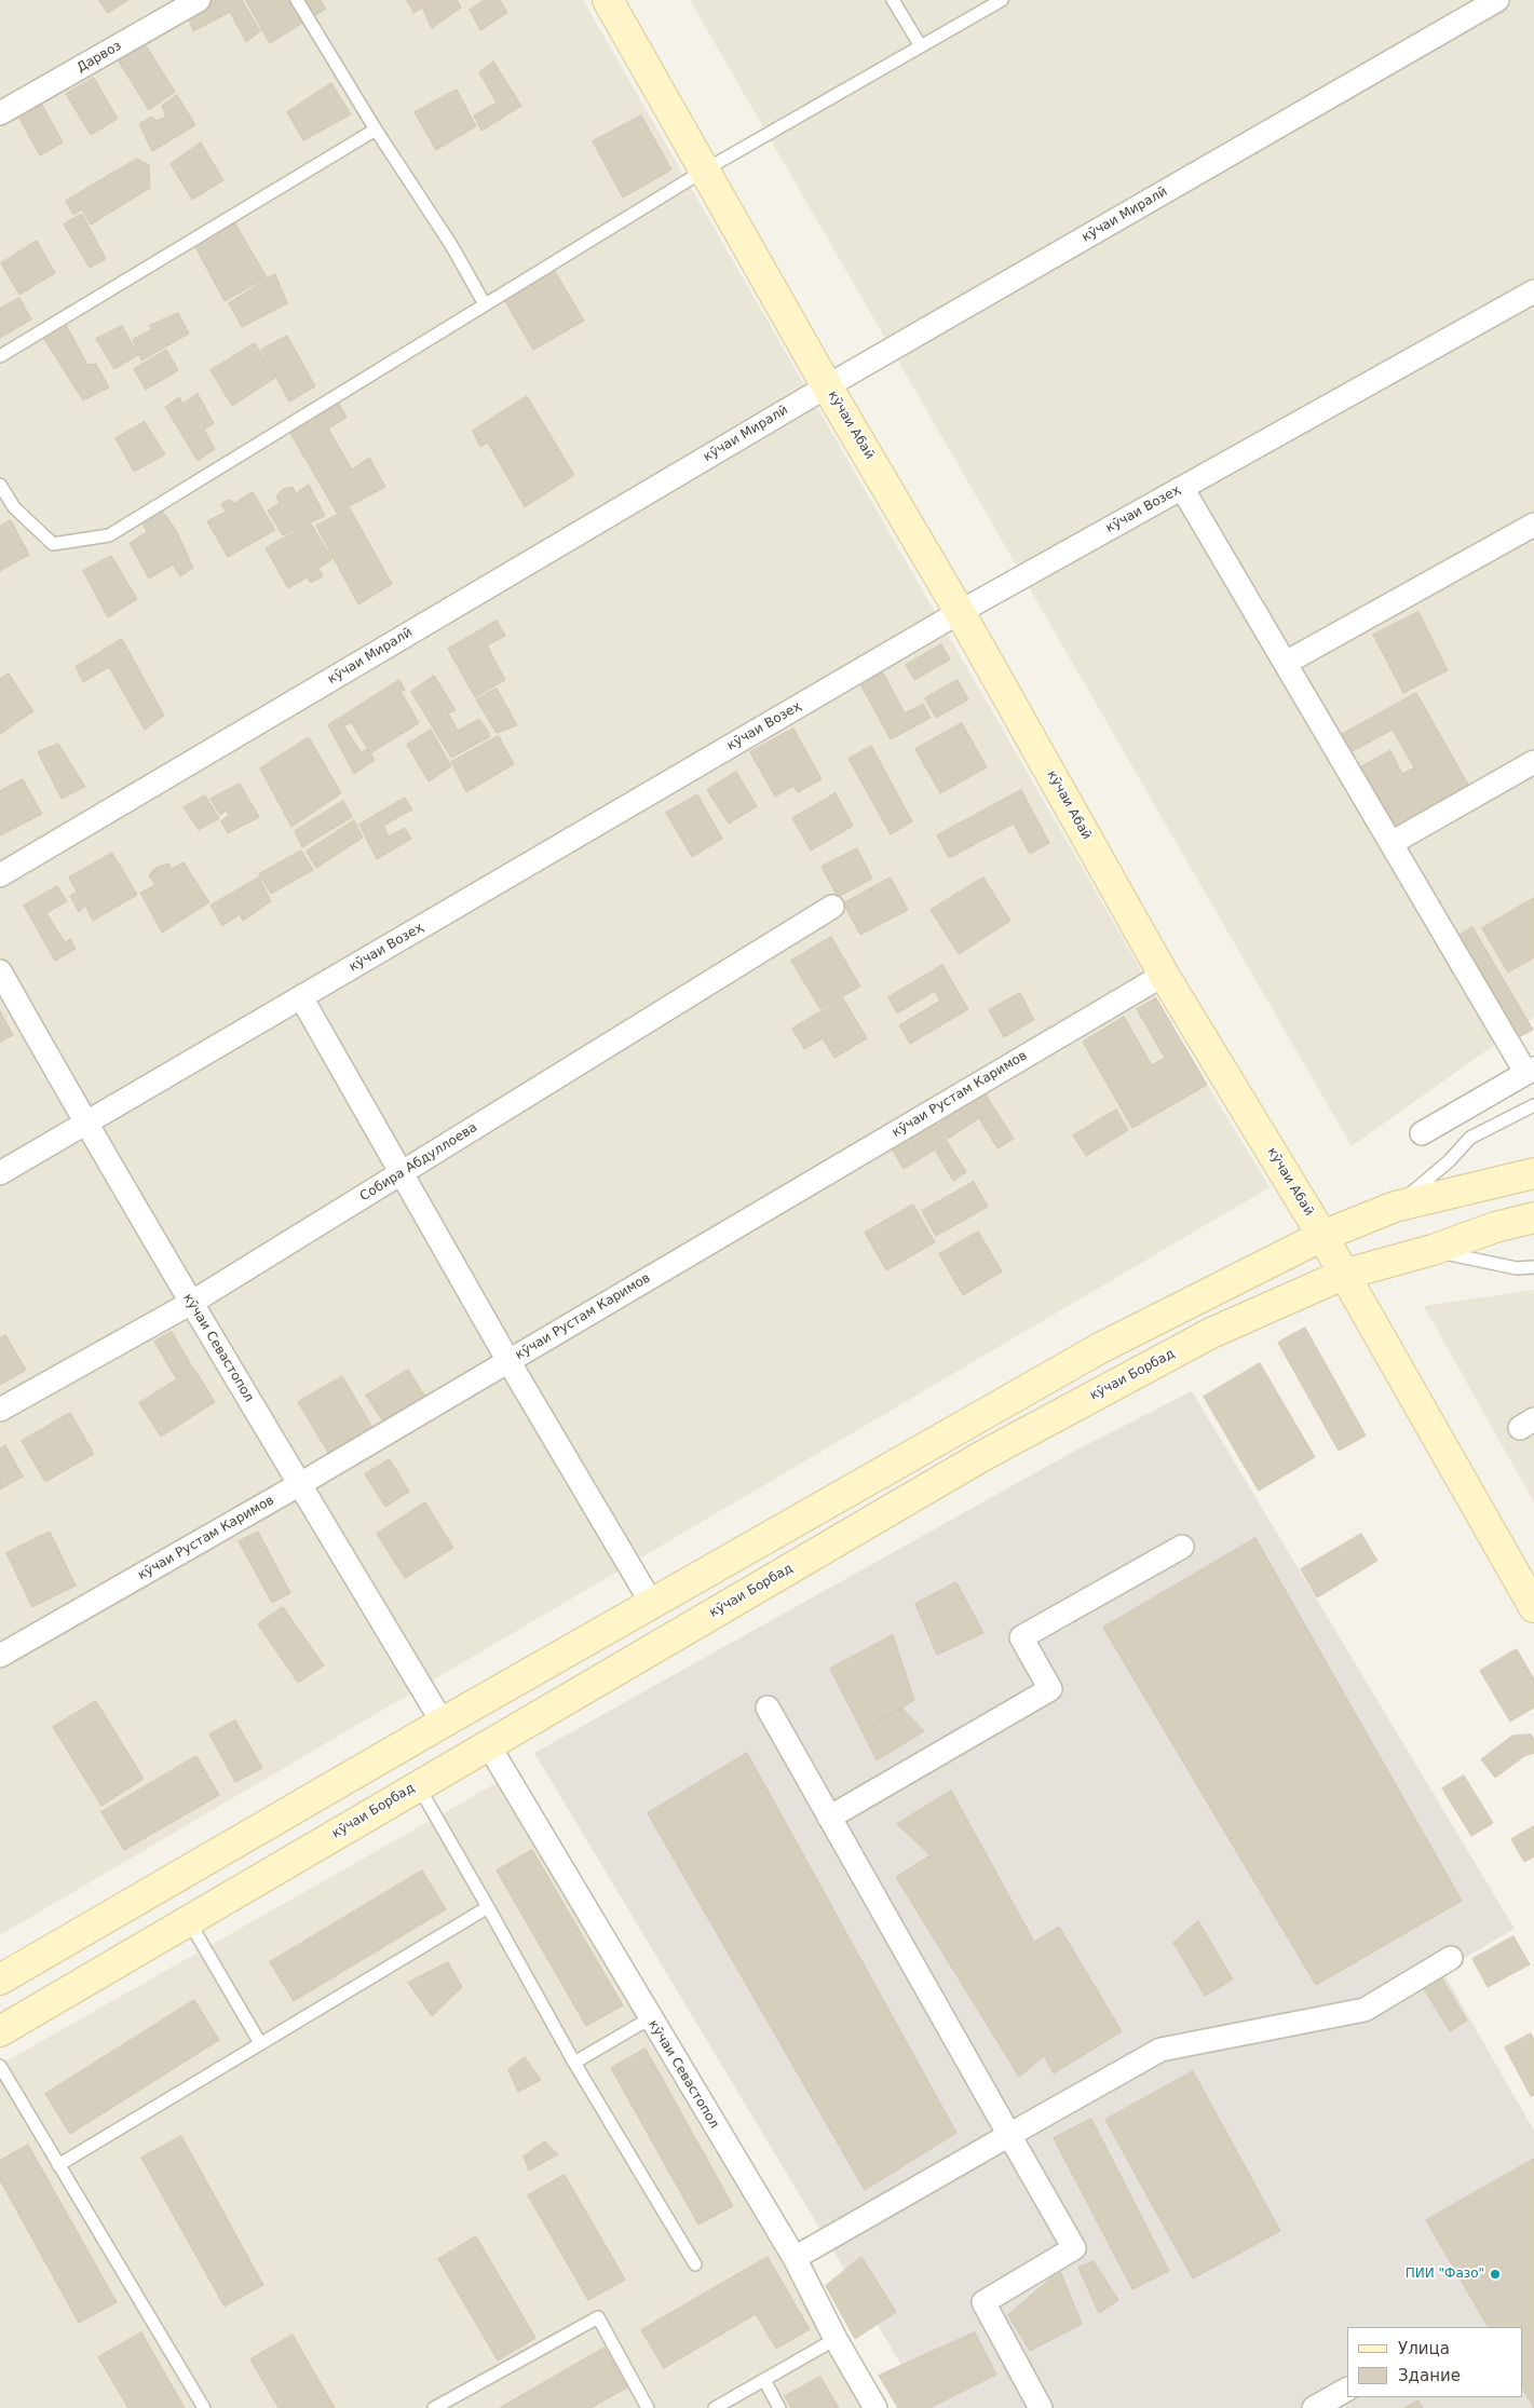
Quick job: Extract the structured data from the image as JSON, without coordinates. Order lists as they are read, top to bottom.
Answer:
{
  "streets": {
    "main road": ["кӯчаи Абаӣ", "кӯчаи Борбад"],
    "street": [
      "Дарвоз",
      "кӯчаи Миралӣ",
      "кӯчаи Возеҳ",
      "кӯчаи Рустам Каримов",
      "Собира Абдуллоева",
      "кӯчаи Севастопол"
    ]
  },
  "crossings": [
    ["кӯчаи Миралӣ", "кӯчаи Абаӣ"],
    ["кӯчаи Абаӣ", "кӯчаи Возеҳ"],
    ["кӯчаи Абаӣ", "кӯчаи Рустам Каримов"],
    ["кӯчаи Абаӣ", "кӯчаи Борбад"],
    ["кӯчаи Возеҳ", "кӯчаи Севастопол"],
    ["кӯчаи Рустам Каримов", "кӯчаи Севастопол"],
    ["Собира Абдуллоева", "кӯчаи Севастопол"],
    ["кӯчаи Севастопол", "кӯчаи Борбад"]
  ],
  "places": ["ПИИ \"Фазо\""],
  "legend": ["Улица", "Здание"]
}
